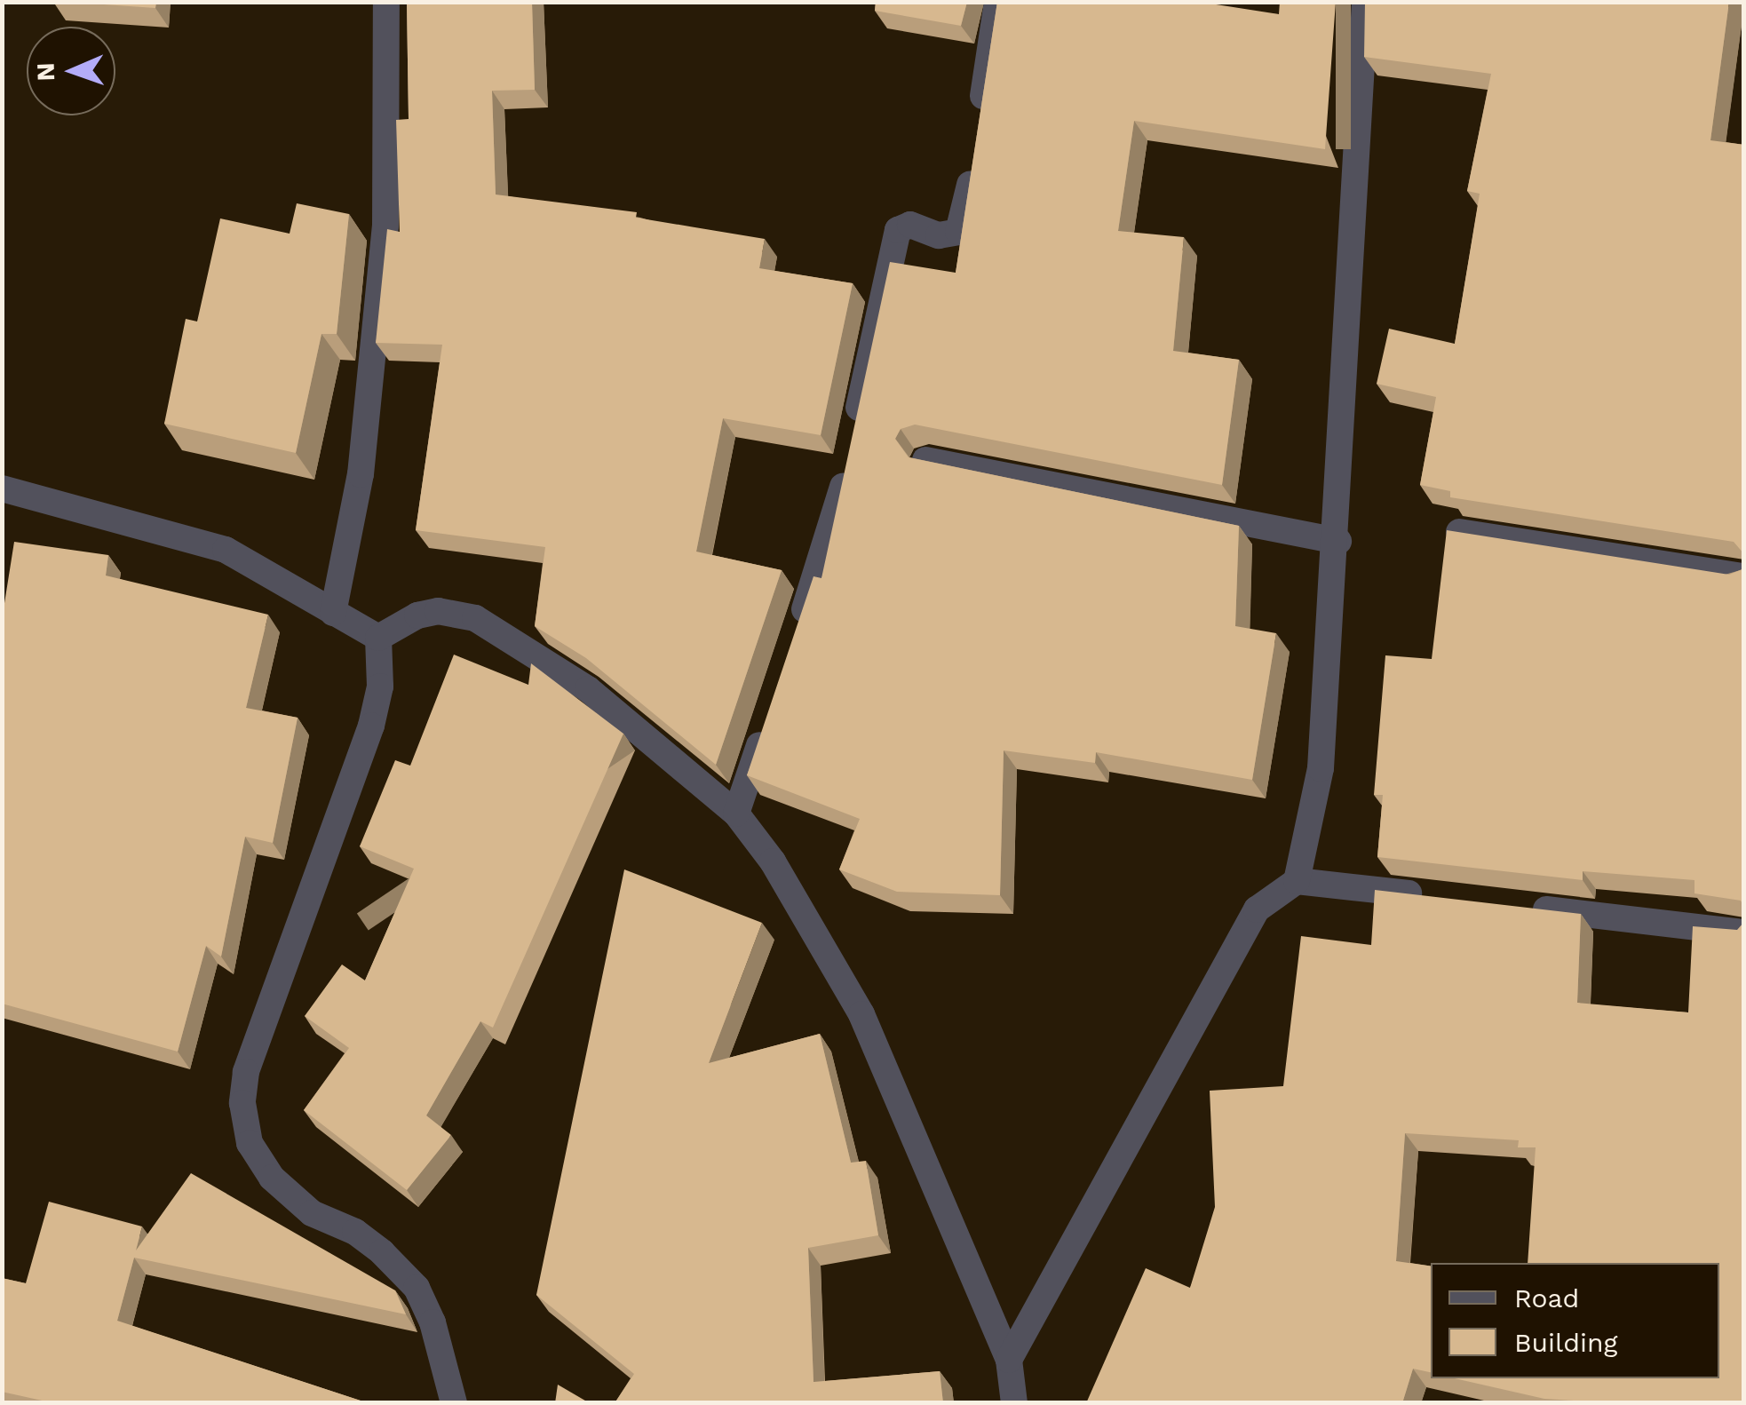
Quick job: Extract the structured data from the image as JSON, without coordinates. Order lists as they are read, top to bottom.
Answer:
{
  "legend": ["Road", "Building"],
  "north": "left"
}
